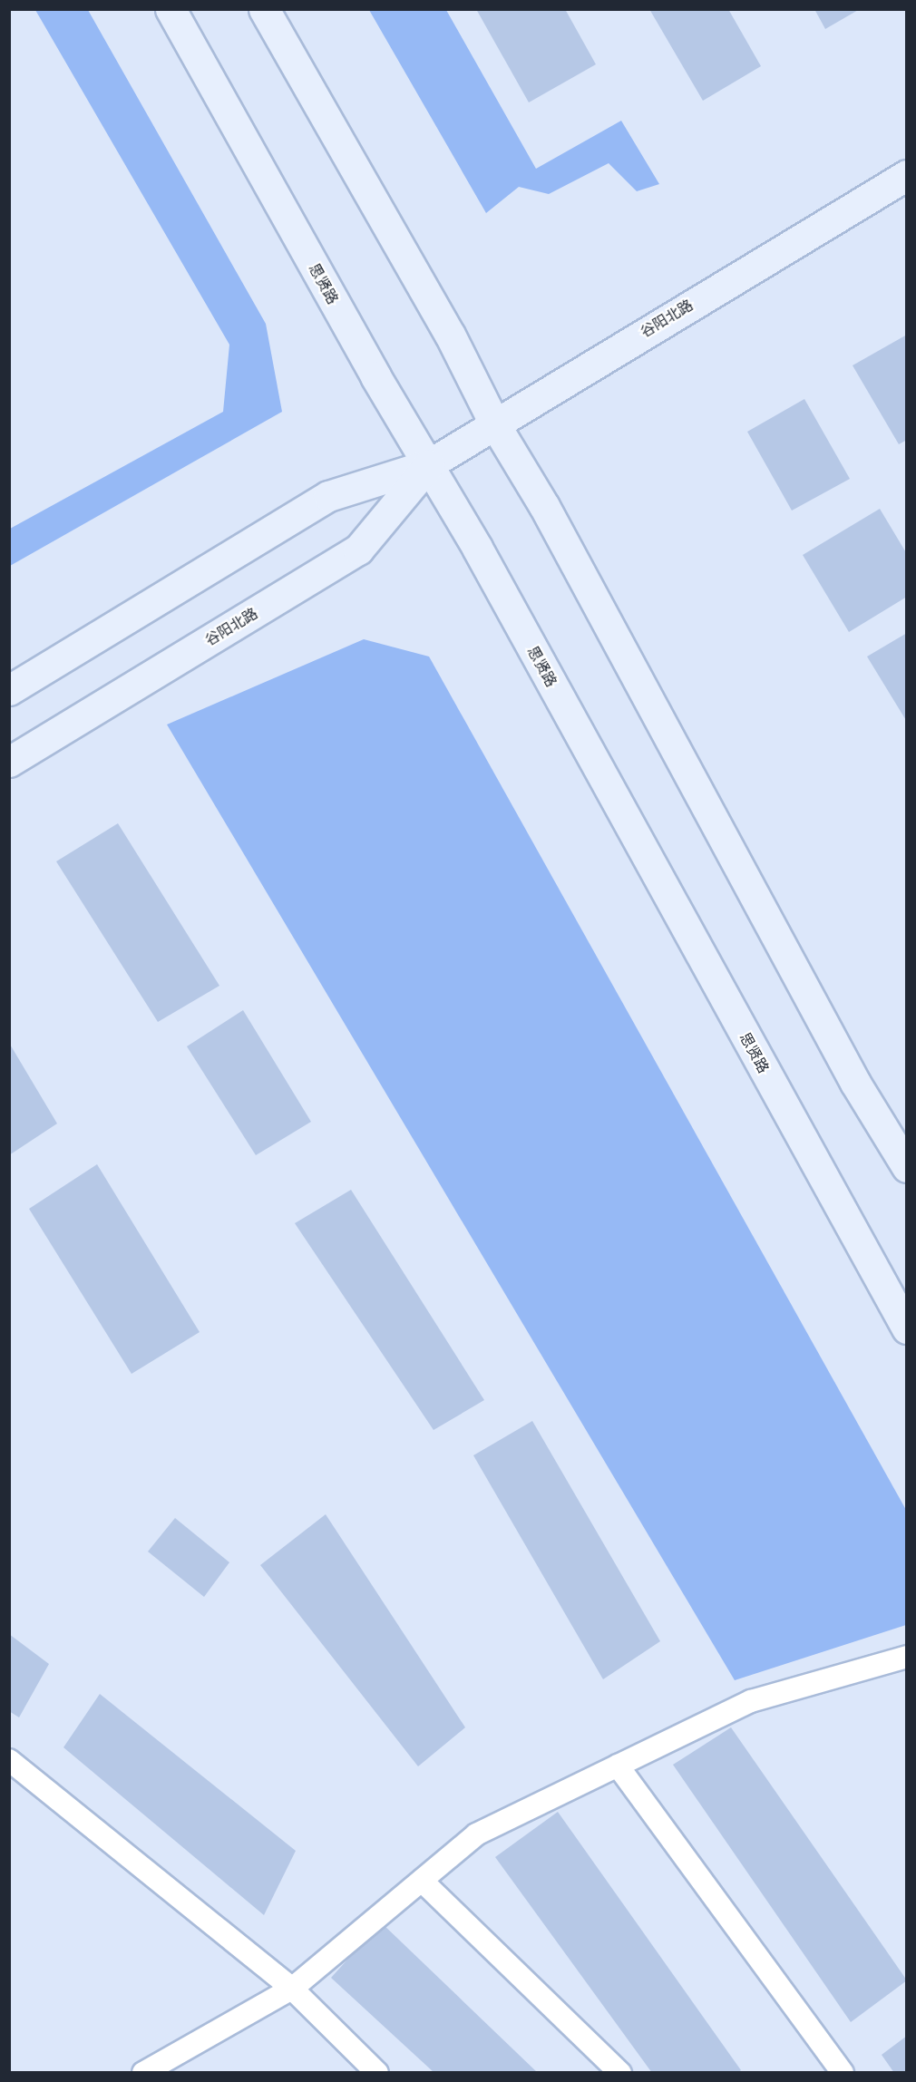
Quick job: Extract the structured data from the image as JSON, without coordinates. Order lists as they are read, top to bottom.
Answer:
{
  "streets": {
    "main road": ["思贤路", "谷阳北路"]
  },
  "crossings": [
    ["思贤路", "谷阳北路"]
  ]
}
